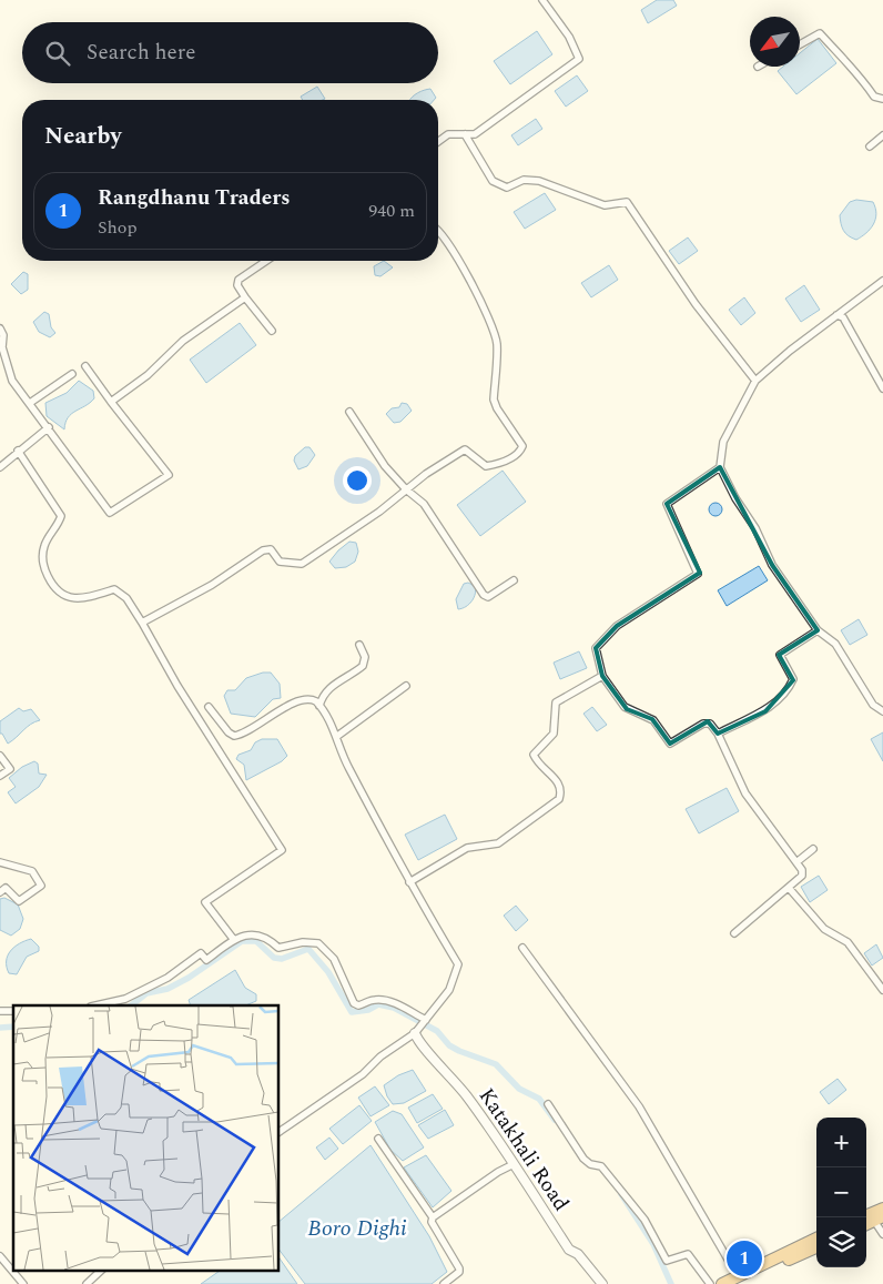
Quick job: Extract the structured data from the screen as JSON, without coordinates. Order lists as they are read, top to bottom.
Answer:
{
  "streets": {
    "street": ["Katakhali Road"]
  },
  "water": ["Boro Dighi"],
  "north": "bottom left",
  "page": {
    "search": "Search here",
    "heading": "Nearby",
    "list": [
      {
        "mark": "1",
        "name": "Rangdhanu Traders",
        "note": "Shop",
        "value": "940 m"
      }
    ],
    "map_buttons": ["+", "−"],
    "pins": "1"
  }
}
